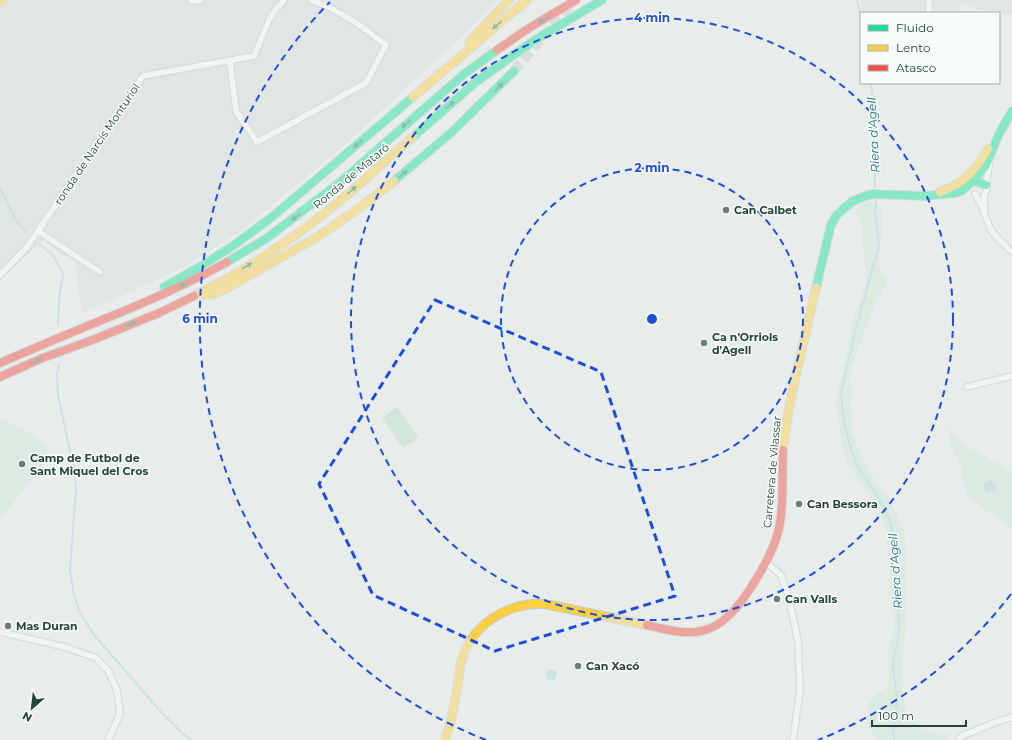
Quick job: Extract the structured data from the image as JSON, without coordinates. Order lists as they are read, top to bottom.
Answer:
{
  "streets": {
    "main road": ["Ronda de Mataró", "Carretera de Vilassar"],
    "street": ["ronda de Narcís Monturiol"]
  },
  "water": ["Riera d'Agell"],
  "places": [
    "Can Calbet",
    "Ca n'Orriols d'Agell",
    "Camp de Futbol de Sant Miquel del Cros",
    "Can Bessora",
    "Can Valls",
    "Mas Duran",
    "Can Xacó"
  ],
  "legend": ["Fluido", "Lento", "Atasco"],
  "scale_bar": "100 m",
  "north": "bottom left",
  "rings": ["4 min", "2 min", "6 min"]
}
